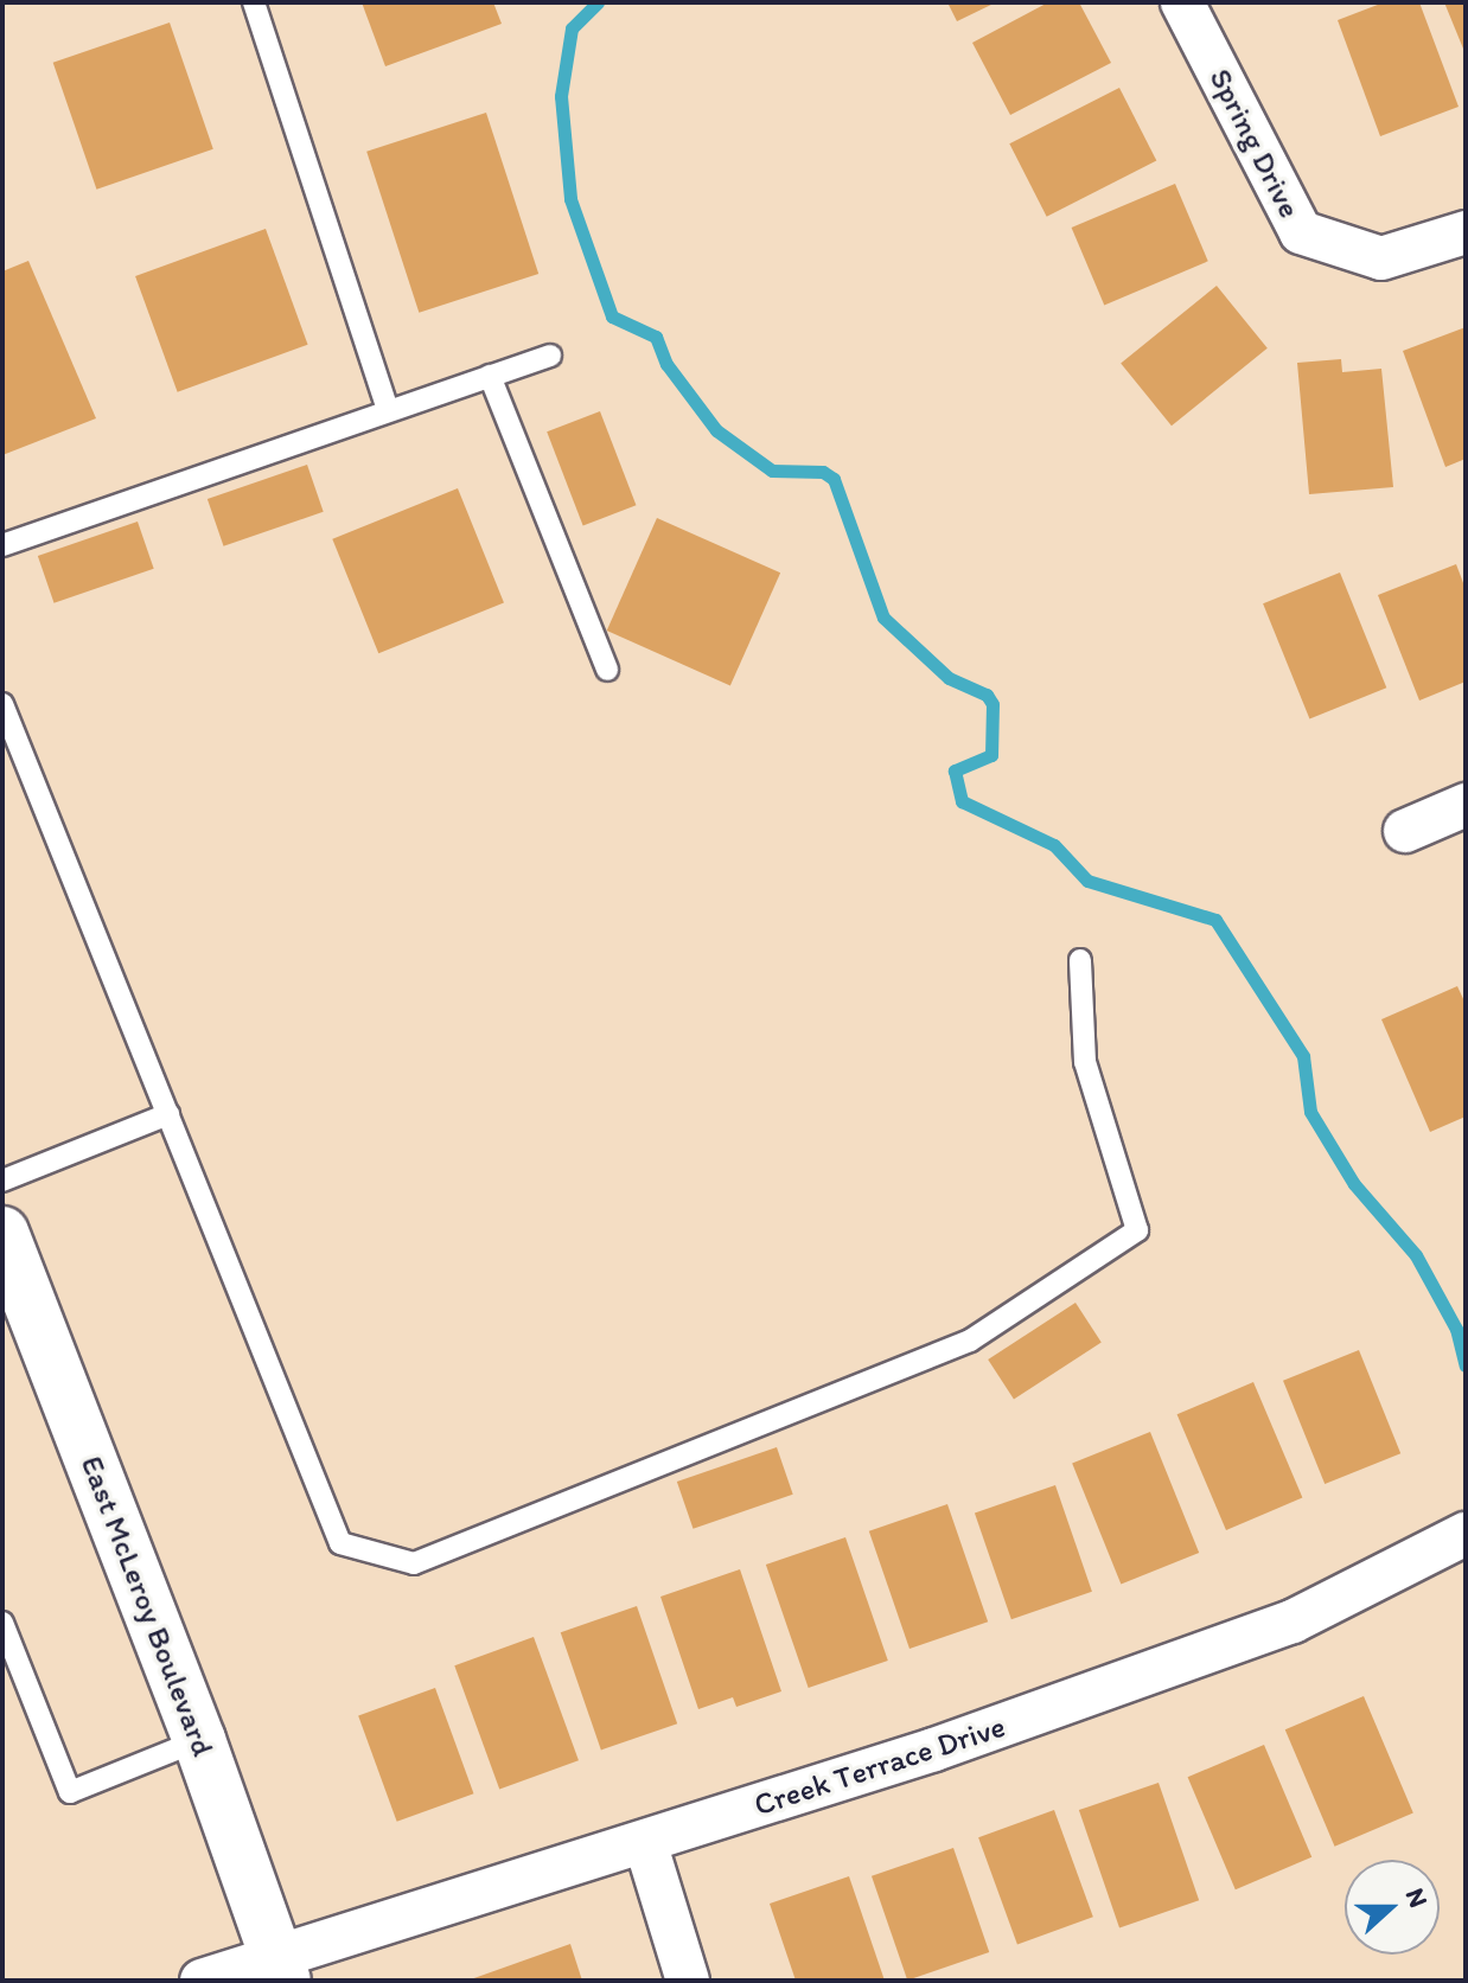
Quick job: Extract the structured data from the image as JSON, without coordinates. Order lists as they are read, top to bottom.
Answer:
{
  "streets": {
    "main road": ["East McLeroy Boulevard"],
    "street": ["Spring Drive", "Creek Terrace Drive"]
  },
  "crossings": [
    ["East McLeroy Boulevard", "Creek Terrace Drive"]
  ],
  "north": "right"
}
